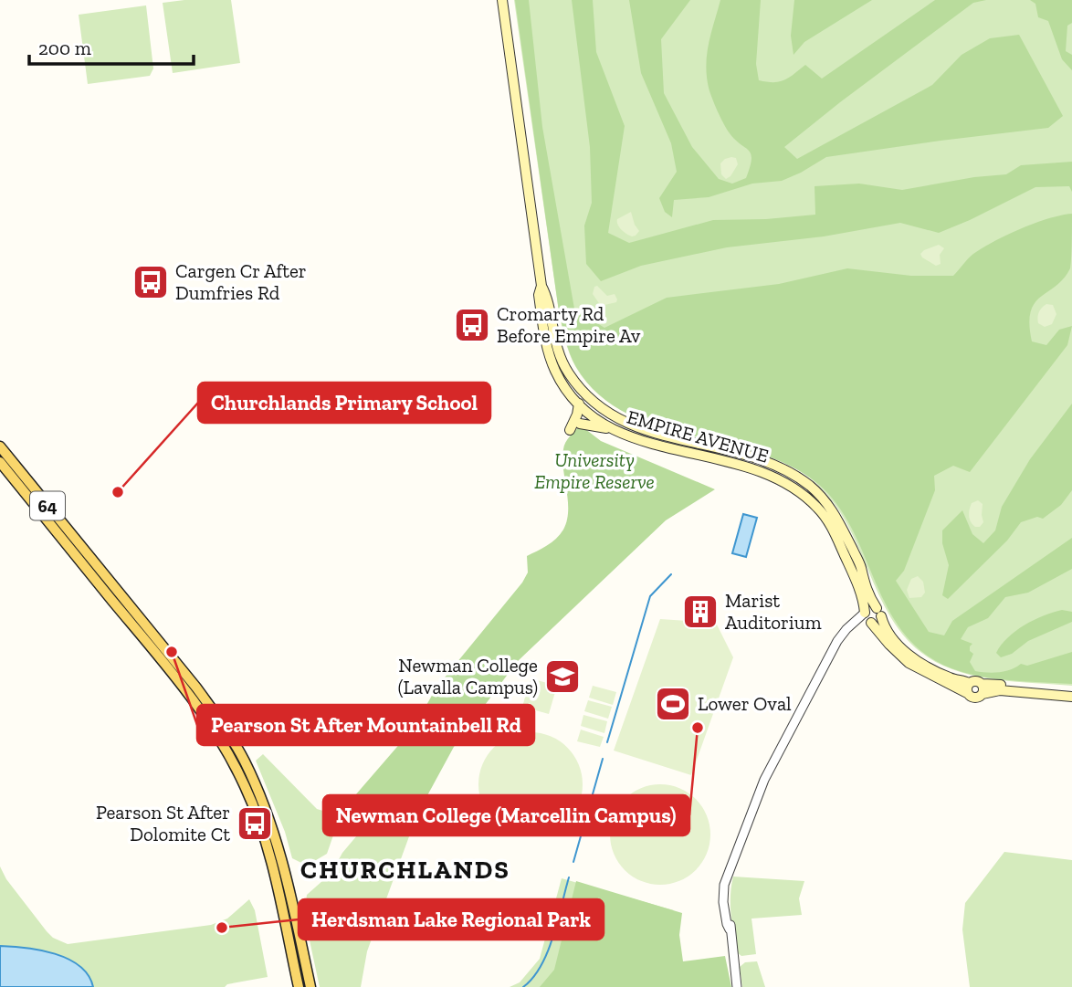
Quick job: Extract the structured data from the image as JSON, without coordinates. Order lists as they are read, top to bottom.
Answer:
{
  "streets": {
    "main road": ["EMPIRE AVENUE", "64"]
  },
  "districts": ["CHURCHLANDS"],
  "parks": ["University Empire Reserve"],
  "places": {
    "bus stop": ["Cargen Cr After Dumfries Rd", "Cromarty Rd Before Empire Av", "Pearson St After Dolomite Ct"],
    "other": [
      "Churchlands Primary School",
      "Pearson St After Mountainbell Rd",
      "Newman College (Marcellin Campus)",
      "Herdsman Lake Regional Park"
    ],
    "building": ["Marist Auditorium"],
    "school or university": ["Newman College (Lavalla Campus)"],
    "sports": ["Lower Oval"]
  },
  "scale_bar": "200 m"
}
